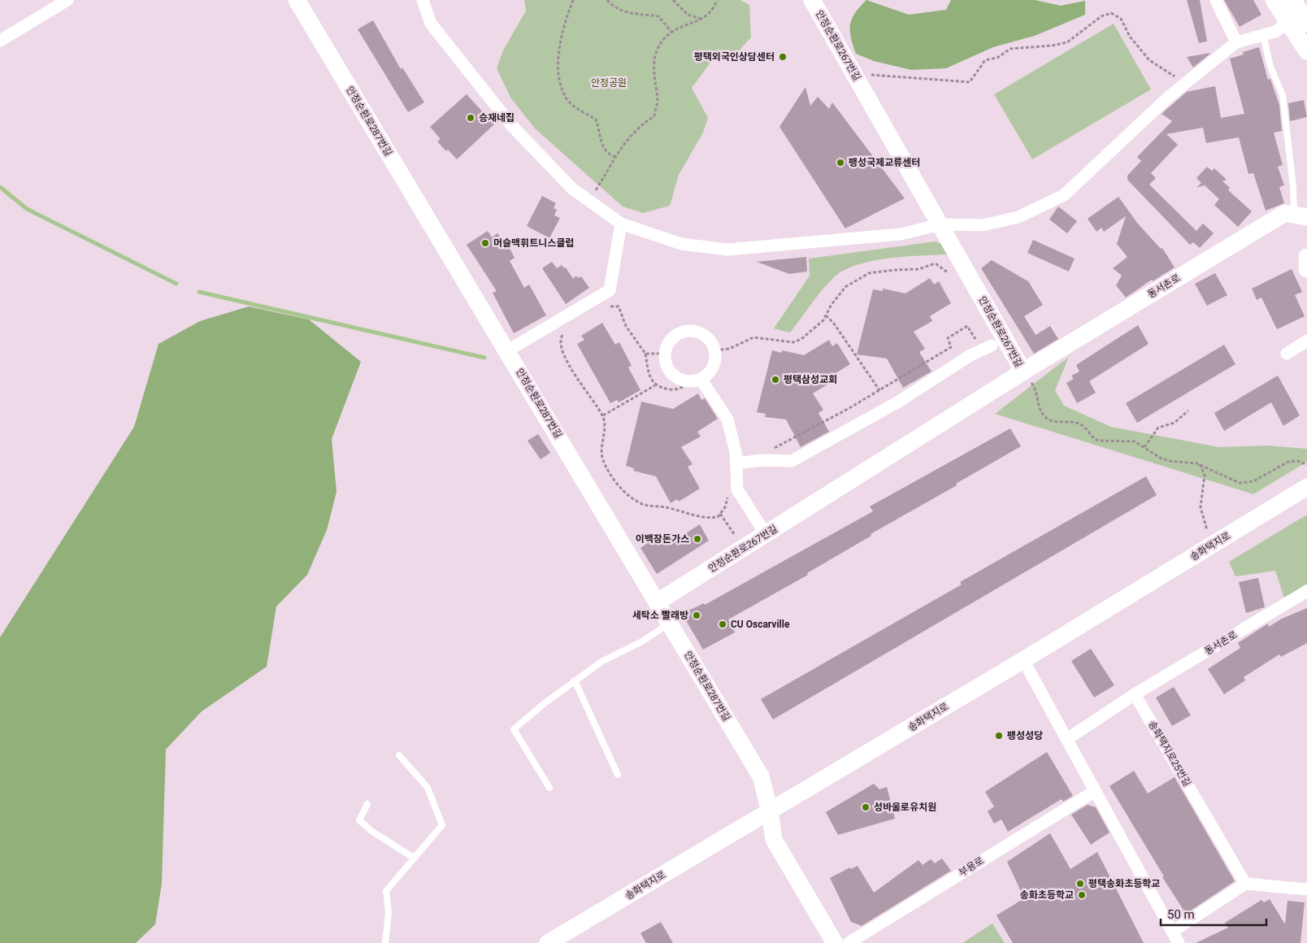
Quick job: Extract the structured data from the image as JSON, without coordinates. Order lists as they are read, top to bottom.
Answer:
{
  "streets": {
    "street": [
      "안정순환로267번길",
      "안정순환로287번길",
      "동서촌로",
      "송화택지로",
      "송화택지로25번길",
      "부용로"
    ]
  },
  "crossings": [
    ["안정순환로267번길", "안정순환로287번길"],
    ["안정순환로267번길", "동서촌로"],
    ["안정순환로287번길", "송화택지로"],
    ["동서촌로", "송화택지로25번길"]
  ],
  "parks": ["안정공원"],
  "places": [
    "평택외국인상담센터",
    "승재네집",
    "팽성국제교류센터",
    "머슬맥휘트니스클럽",
    "평택삼성교회",
    "이백장돈가스",
    "세탁소 빨래방",
    "CU Oscarville",
    "팽성성당",
    "성바울로유치원",
    "평택송화초등학교",
    "송화초등학교"
  ],
  "scale_bar": "50 m"
}
